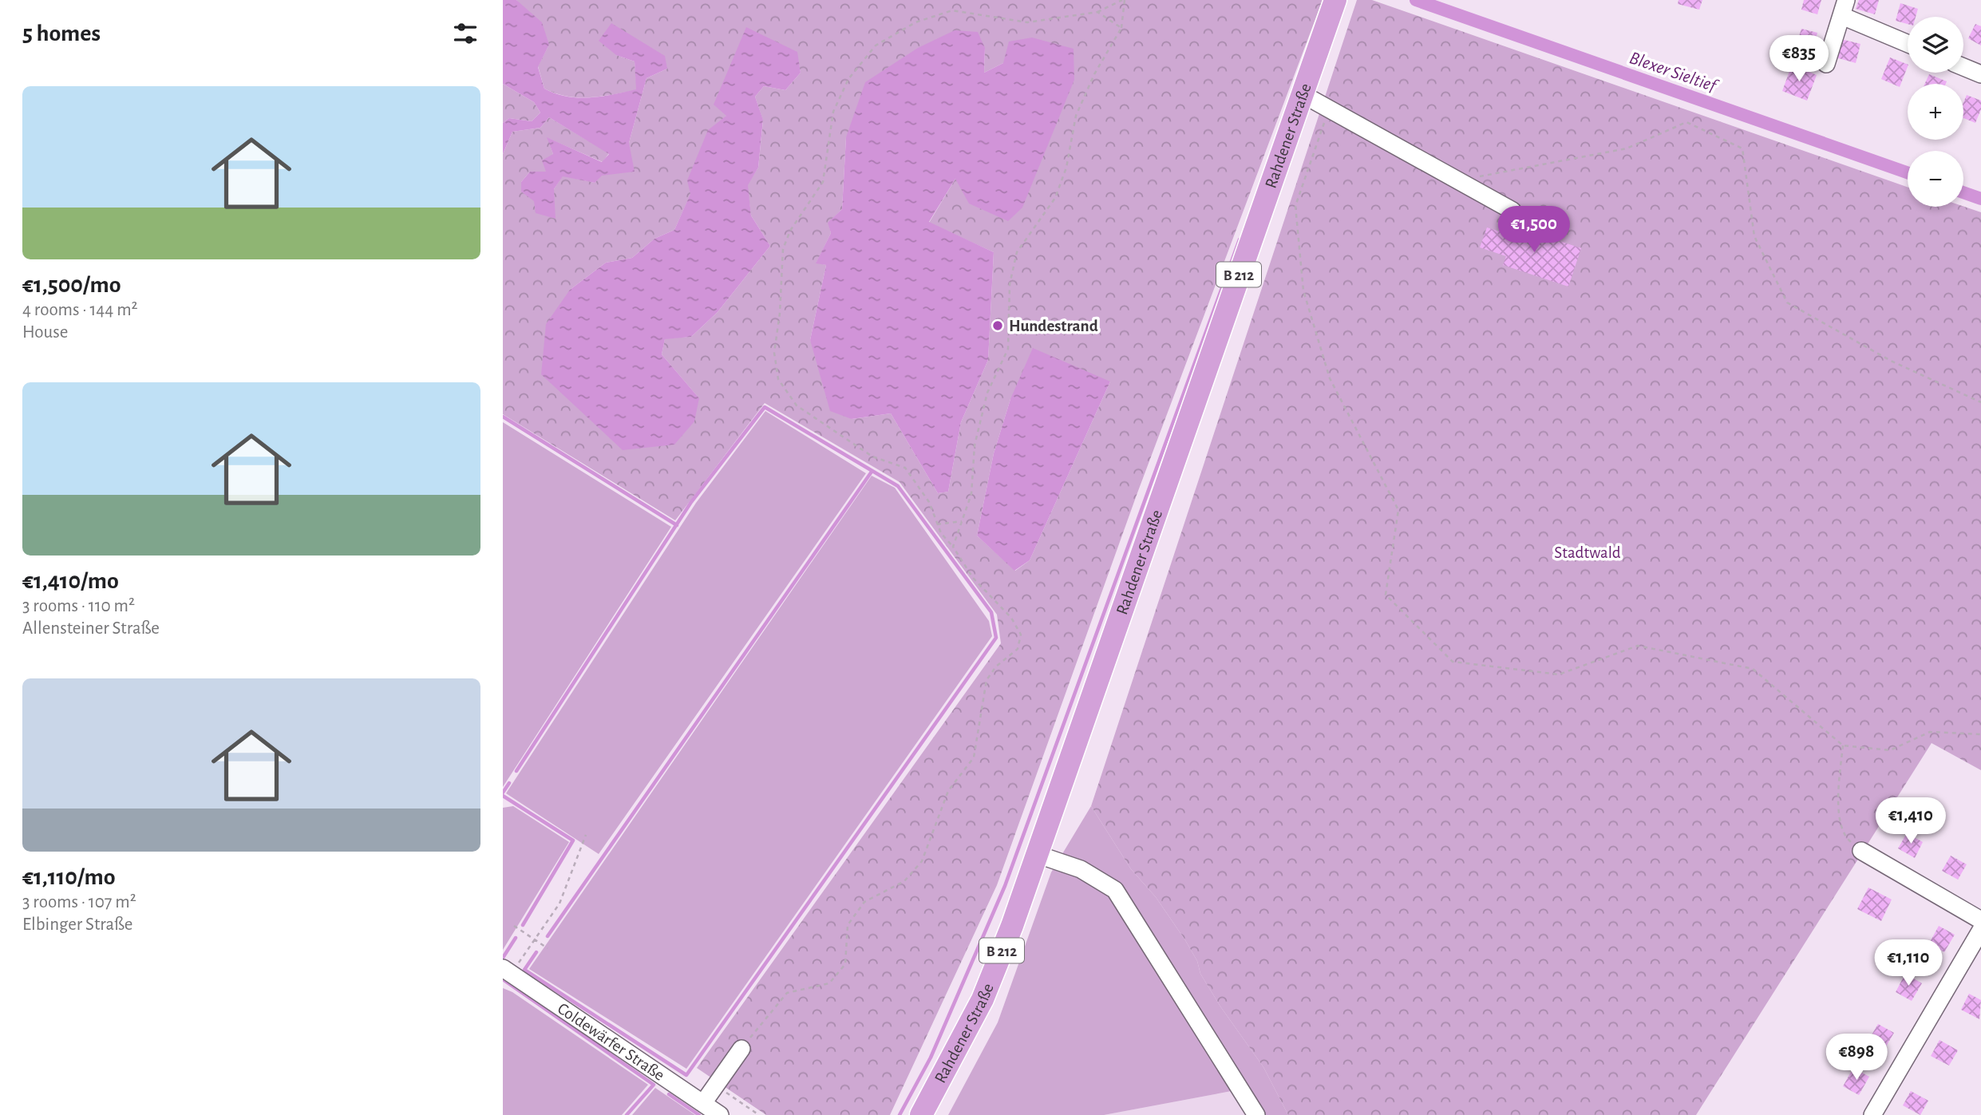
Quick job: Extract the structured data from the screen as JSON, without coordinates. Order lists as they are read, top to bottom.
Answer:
{
  "streets": {
    "main road": ["Rahdener Straße", "B 212"],
    "street": ["Coldewärfer Straße"]
  },
  "water": ["Blexer Sieltief"],
  "parks": ["Stadtwald"],
  "places": ["Hundestrand"],
  "page": {
    "heading": "5 homes",
    "map_buttons": ["+", "−"],
    "price": [
      "€835",
      "€1,500",
      "€1,410",
      "€1,110",
      "€898"
    ],
    "list": [
      {
        "name": "€1,500/mo",
        "note": "4 rooms · 144 m² · House"
      },
      {
        "name": "€1,410/mo",
        "note": "3 rooms · 110 m² · Allensteiner Straße"
      },
      {
        "name": "€1,110/mo",
        "note": "3 rooms · 107 m² · Elbinger Straße"
      }
    ]
  }
}
